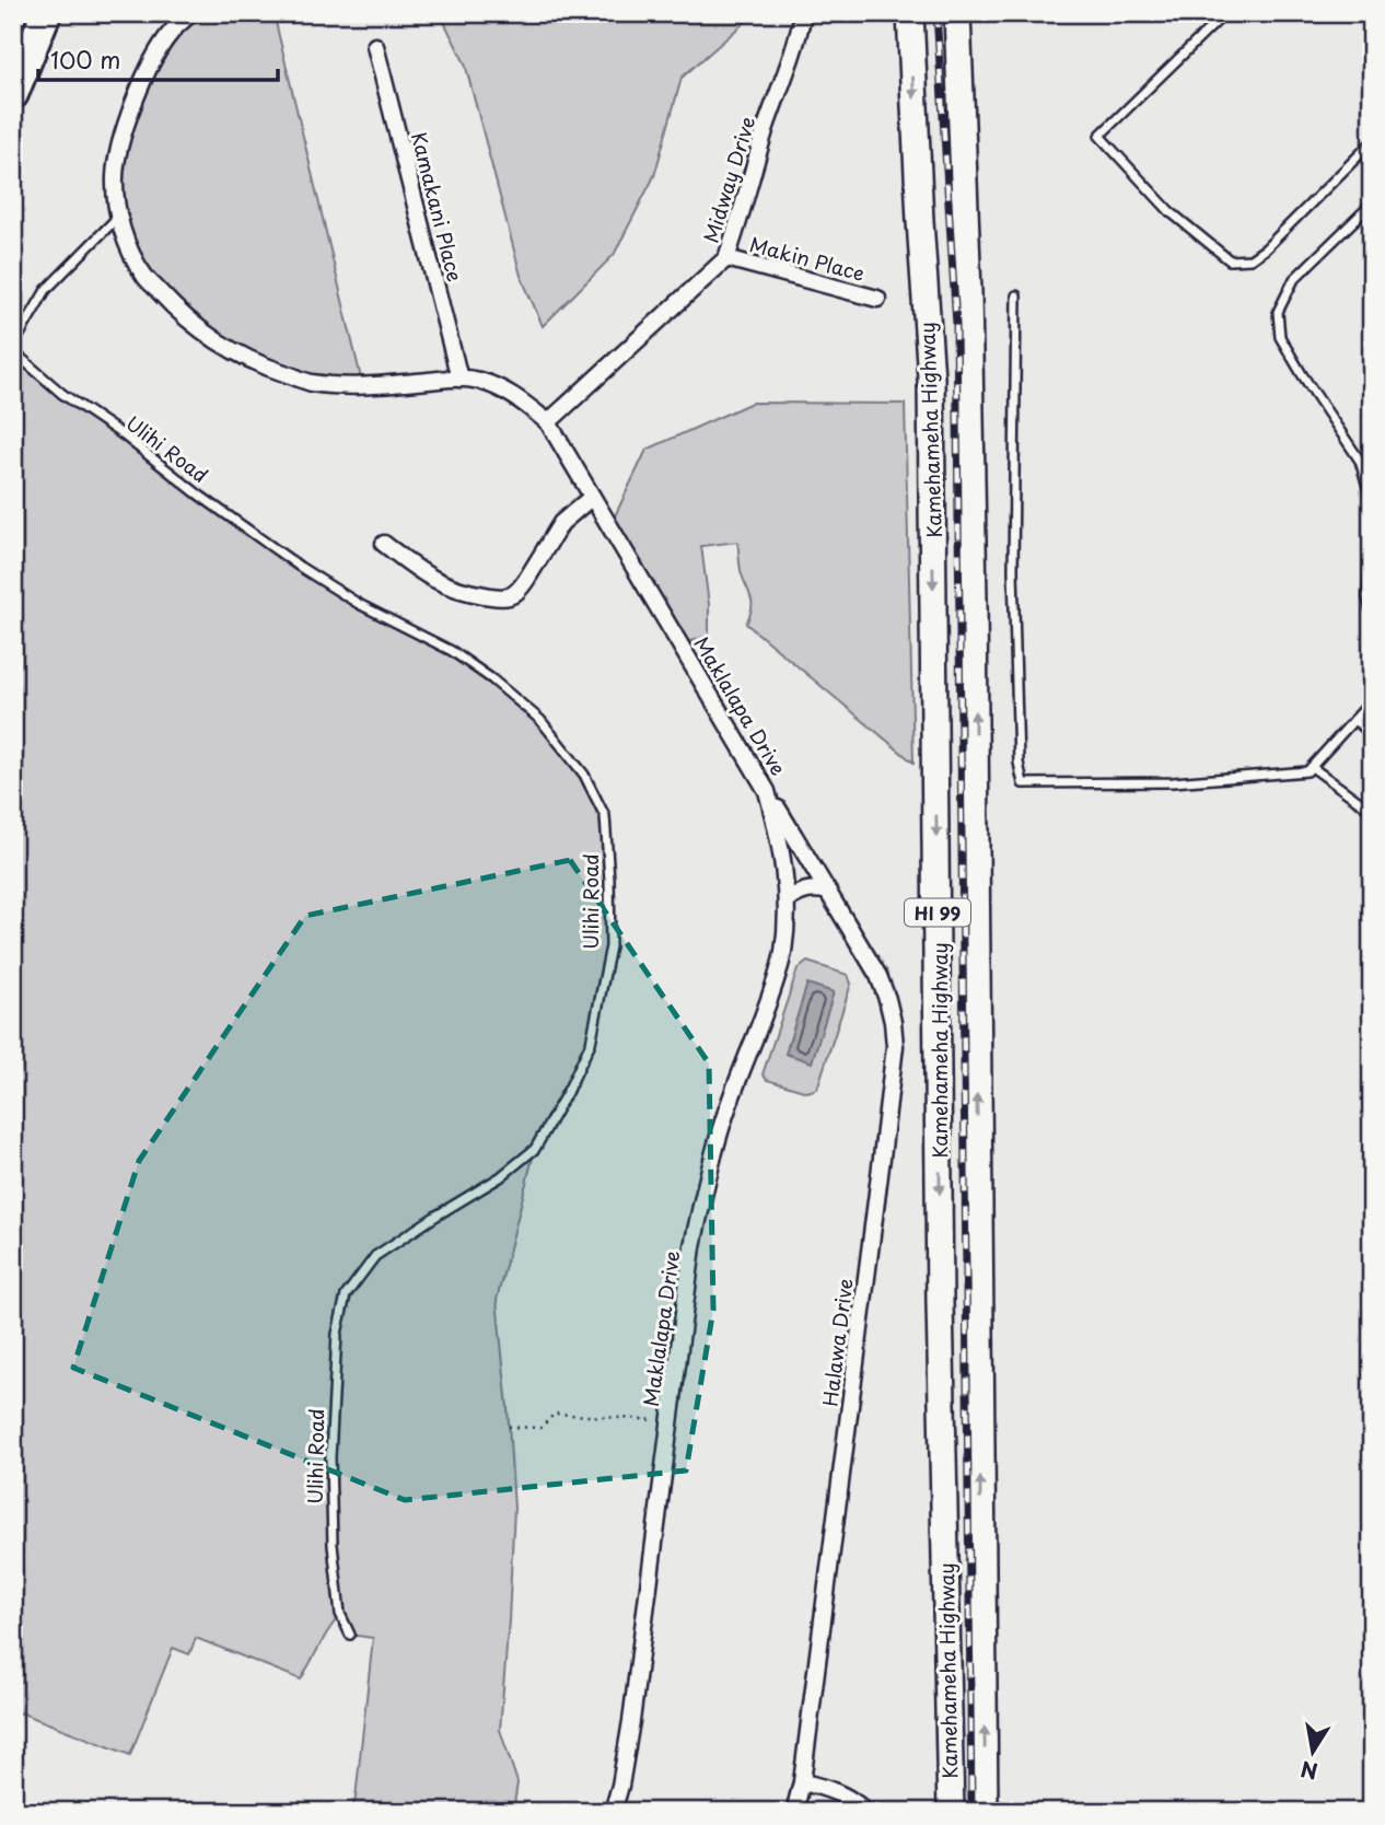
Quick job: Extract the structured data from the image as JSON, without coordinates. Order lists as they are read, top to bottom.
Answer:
{
  "streets": {
    "main road": ["Kamehameha Highway", "HI 99"],
    "street": [
      "Midway Drive",
      "Kamakani Place",
      "Makin Place",
      "Maklalapa Drive",
      "Halawa Drive"
    ],
    "lane": ["Ulihi Road"]
  },
  "crossings": [
    ["Midway Drive", "Makin Place"],
    ["Midway Drive", "Maklalapa Drive"],
    ["Kamakani Place", "Maklalapa Drive"],
    ["Maklalapa Drive", "Halawa Drive"]
  ],
  "scale_bar": "100 m",
  "north": "bottom"
}
